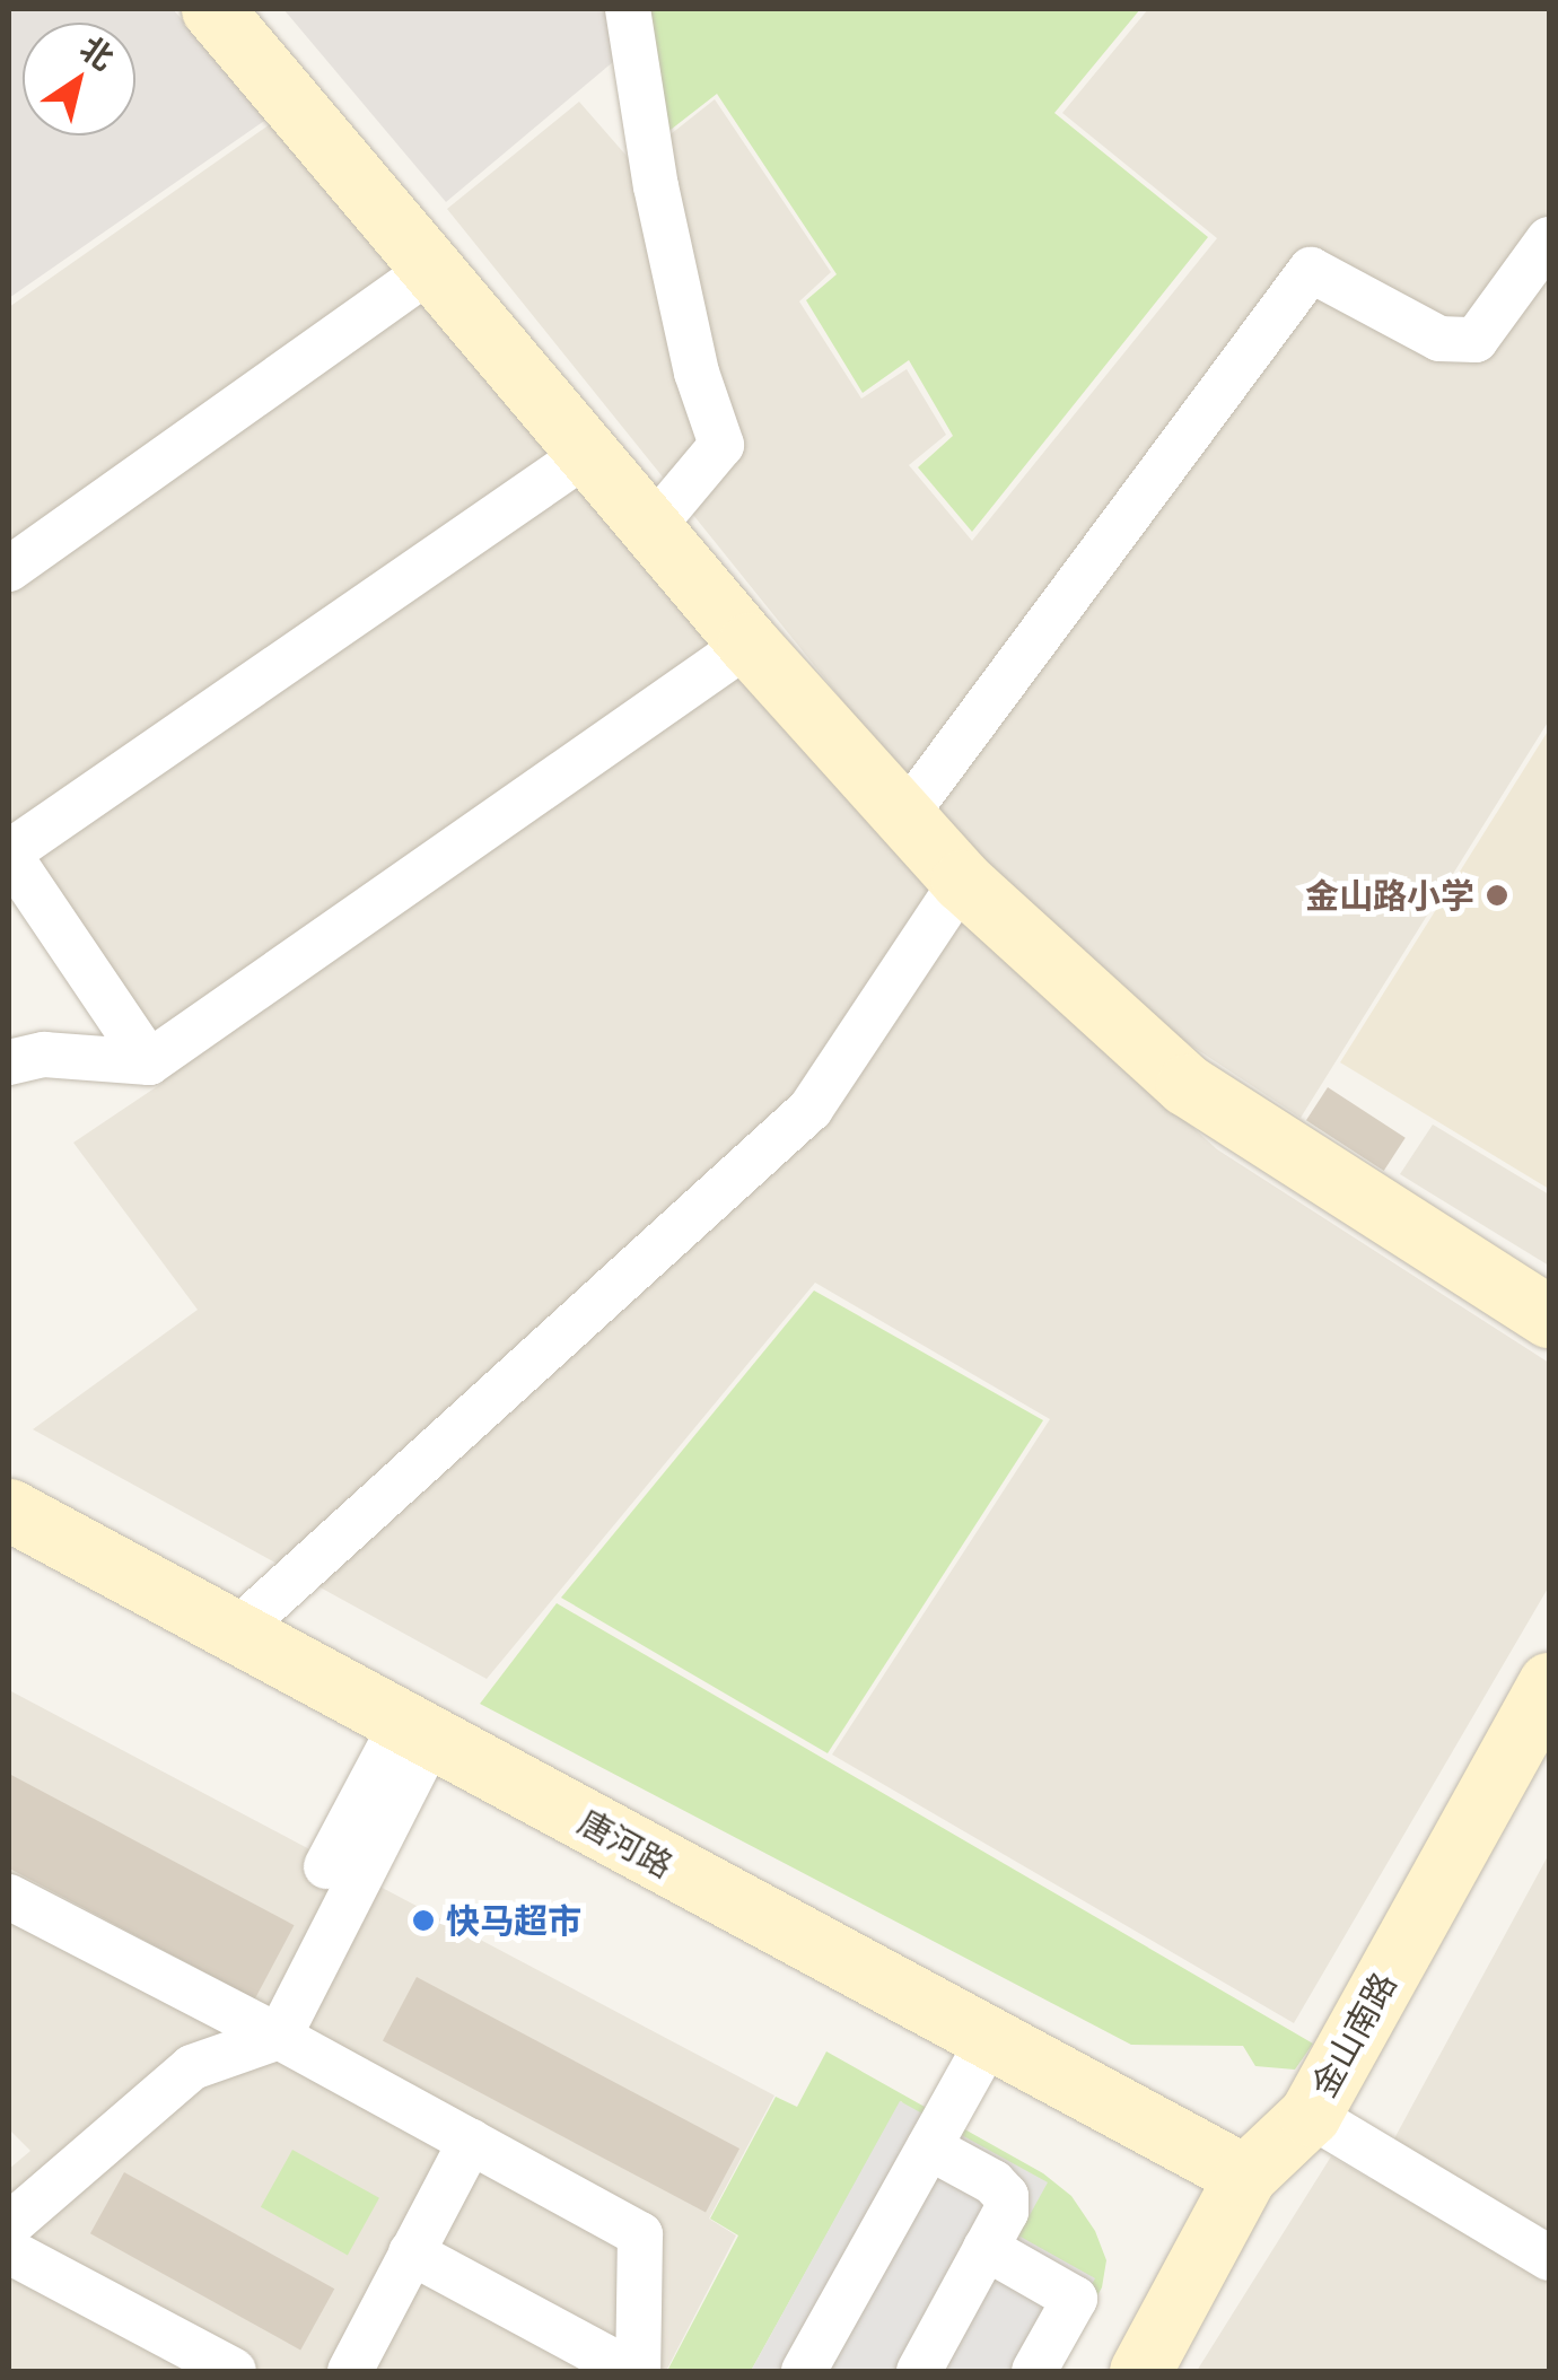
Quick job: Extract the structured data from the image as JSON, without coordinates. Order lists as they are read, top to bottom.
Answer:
{
  "streets": {
    "street": ["唐河路", "金山南路"]
  },
  "crossings": [
    ["唐河路", "金山南路"]
  ],
  "places": ["金山路小学", "快马超市"],
  "north": "top right"
}
